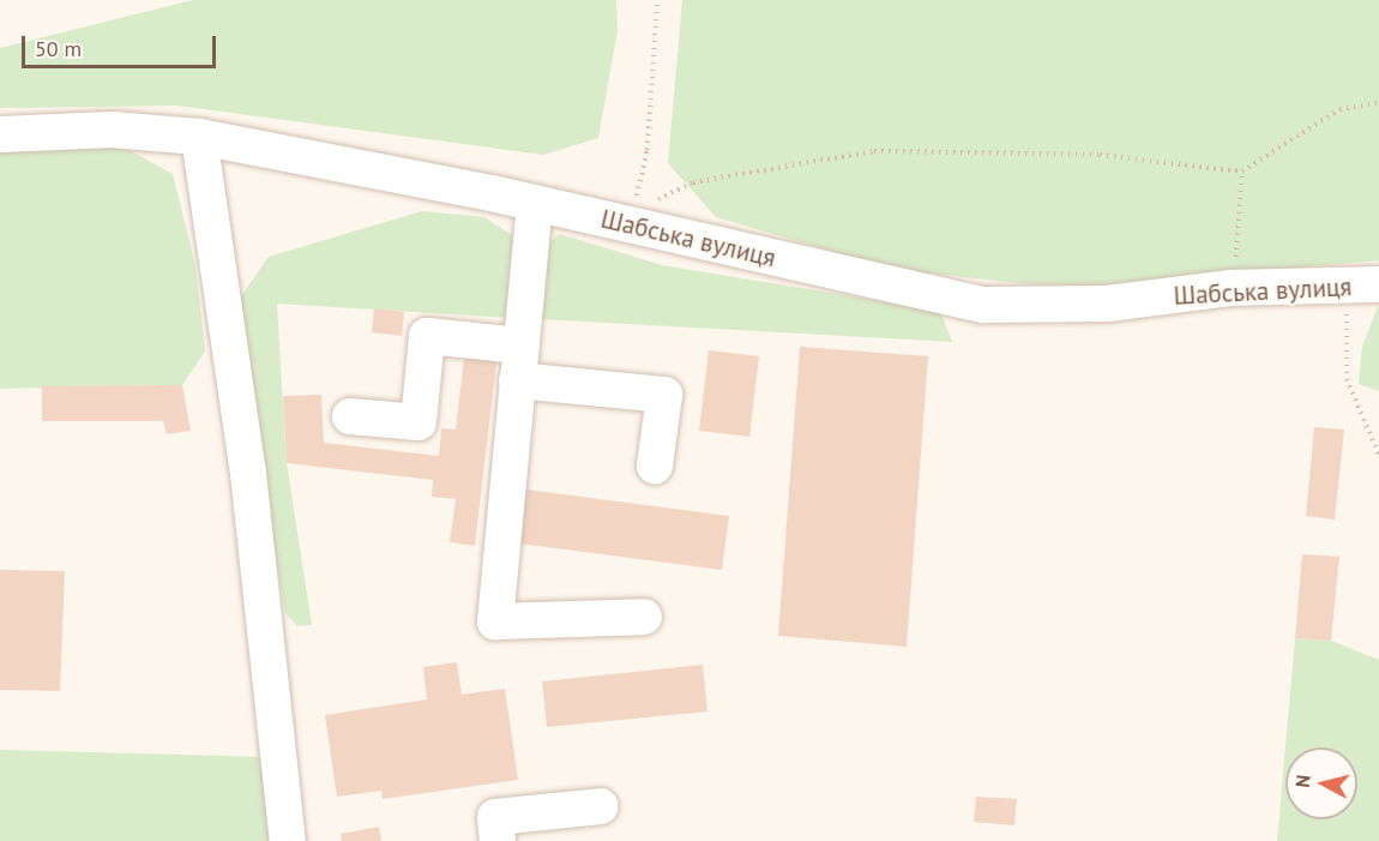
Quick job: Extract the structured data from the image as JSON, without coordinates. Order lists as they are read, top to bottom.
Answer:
{
  "streets": {
    "street": ["Шабська вулиця"]
  },
  "scale_bar": "50 m",
  "north": "left"
}
